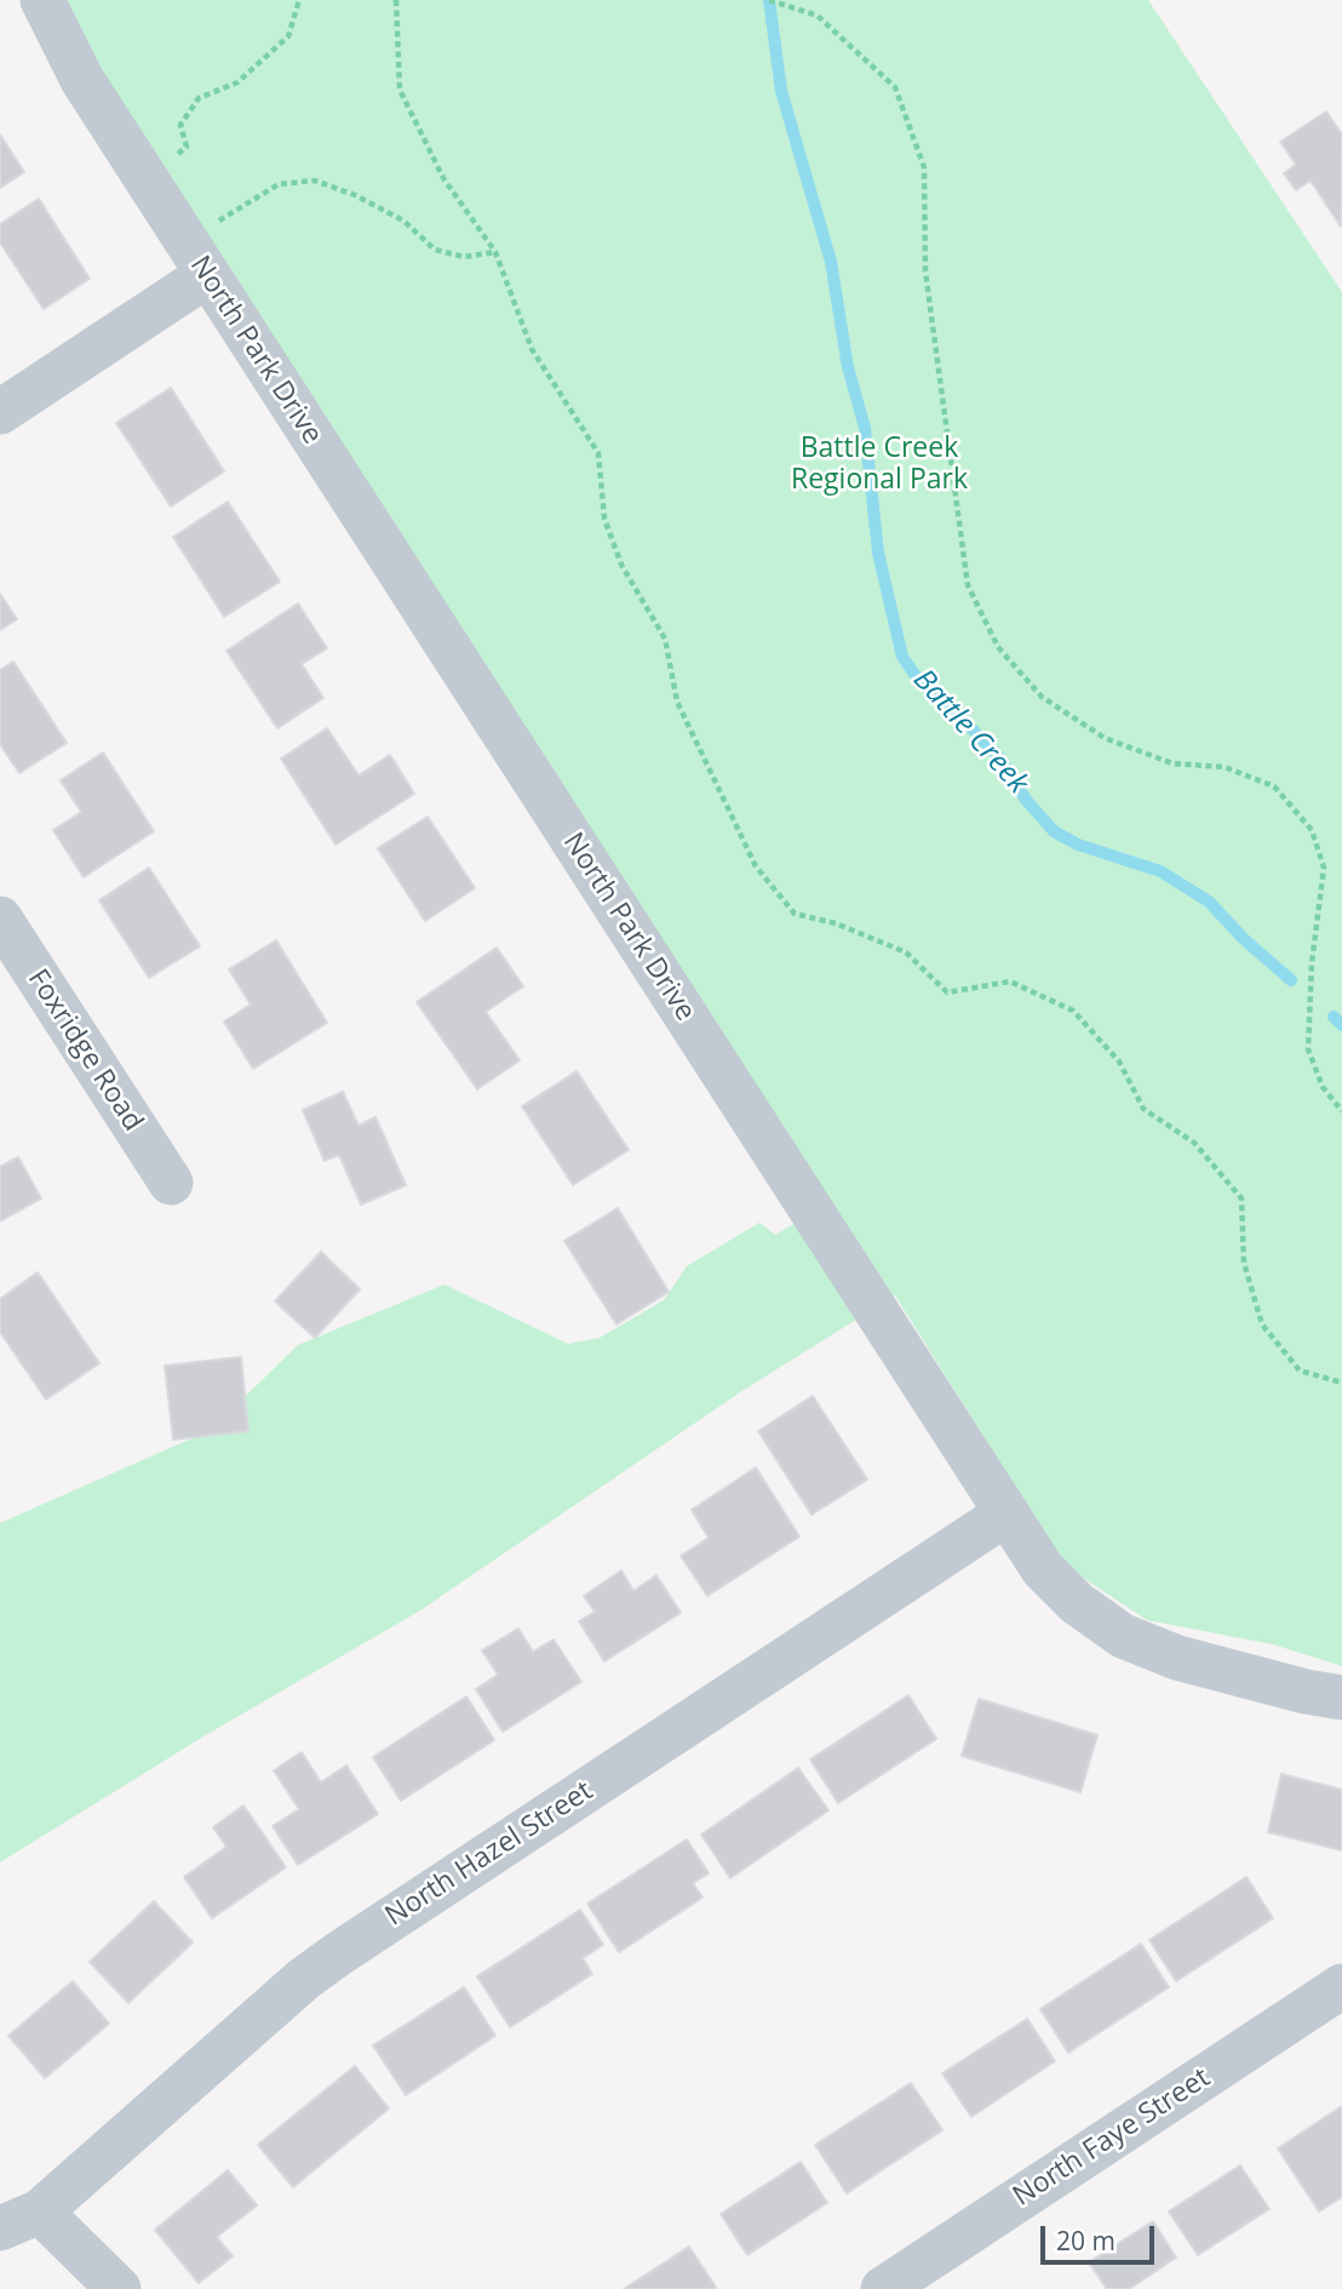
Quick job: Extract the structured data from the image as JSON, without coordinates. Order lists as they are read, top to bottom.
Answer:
{
  "streets": {
    "street": [
      "North Park Drive",
      "Foxridge Road",
      "North Hazel Street",
      "North Faye Street"
    ]
  },
  "crossings": [
    ["North Park Drive", "North Hazel Street"]
  ],
  "water": ["Battle Creek"],
  "parks": ["Battle Creek Regional Park"],
  "scale_bar": "20 m"
}
